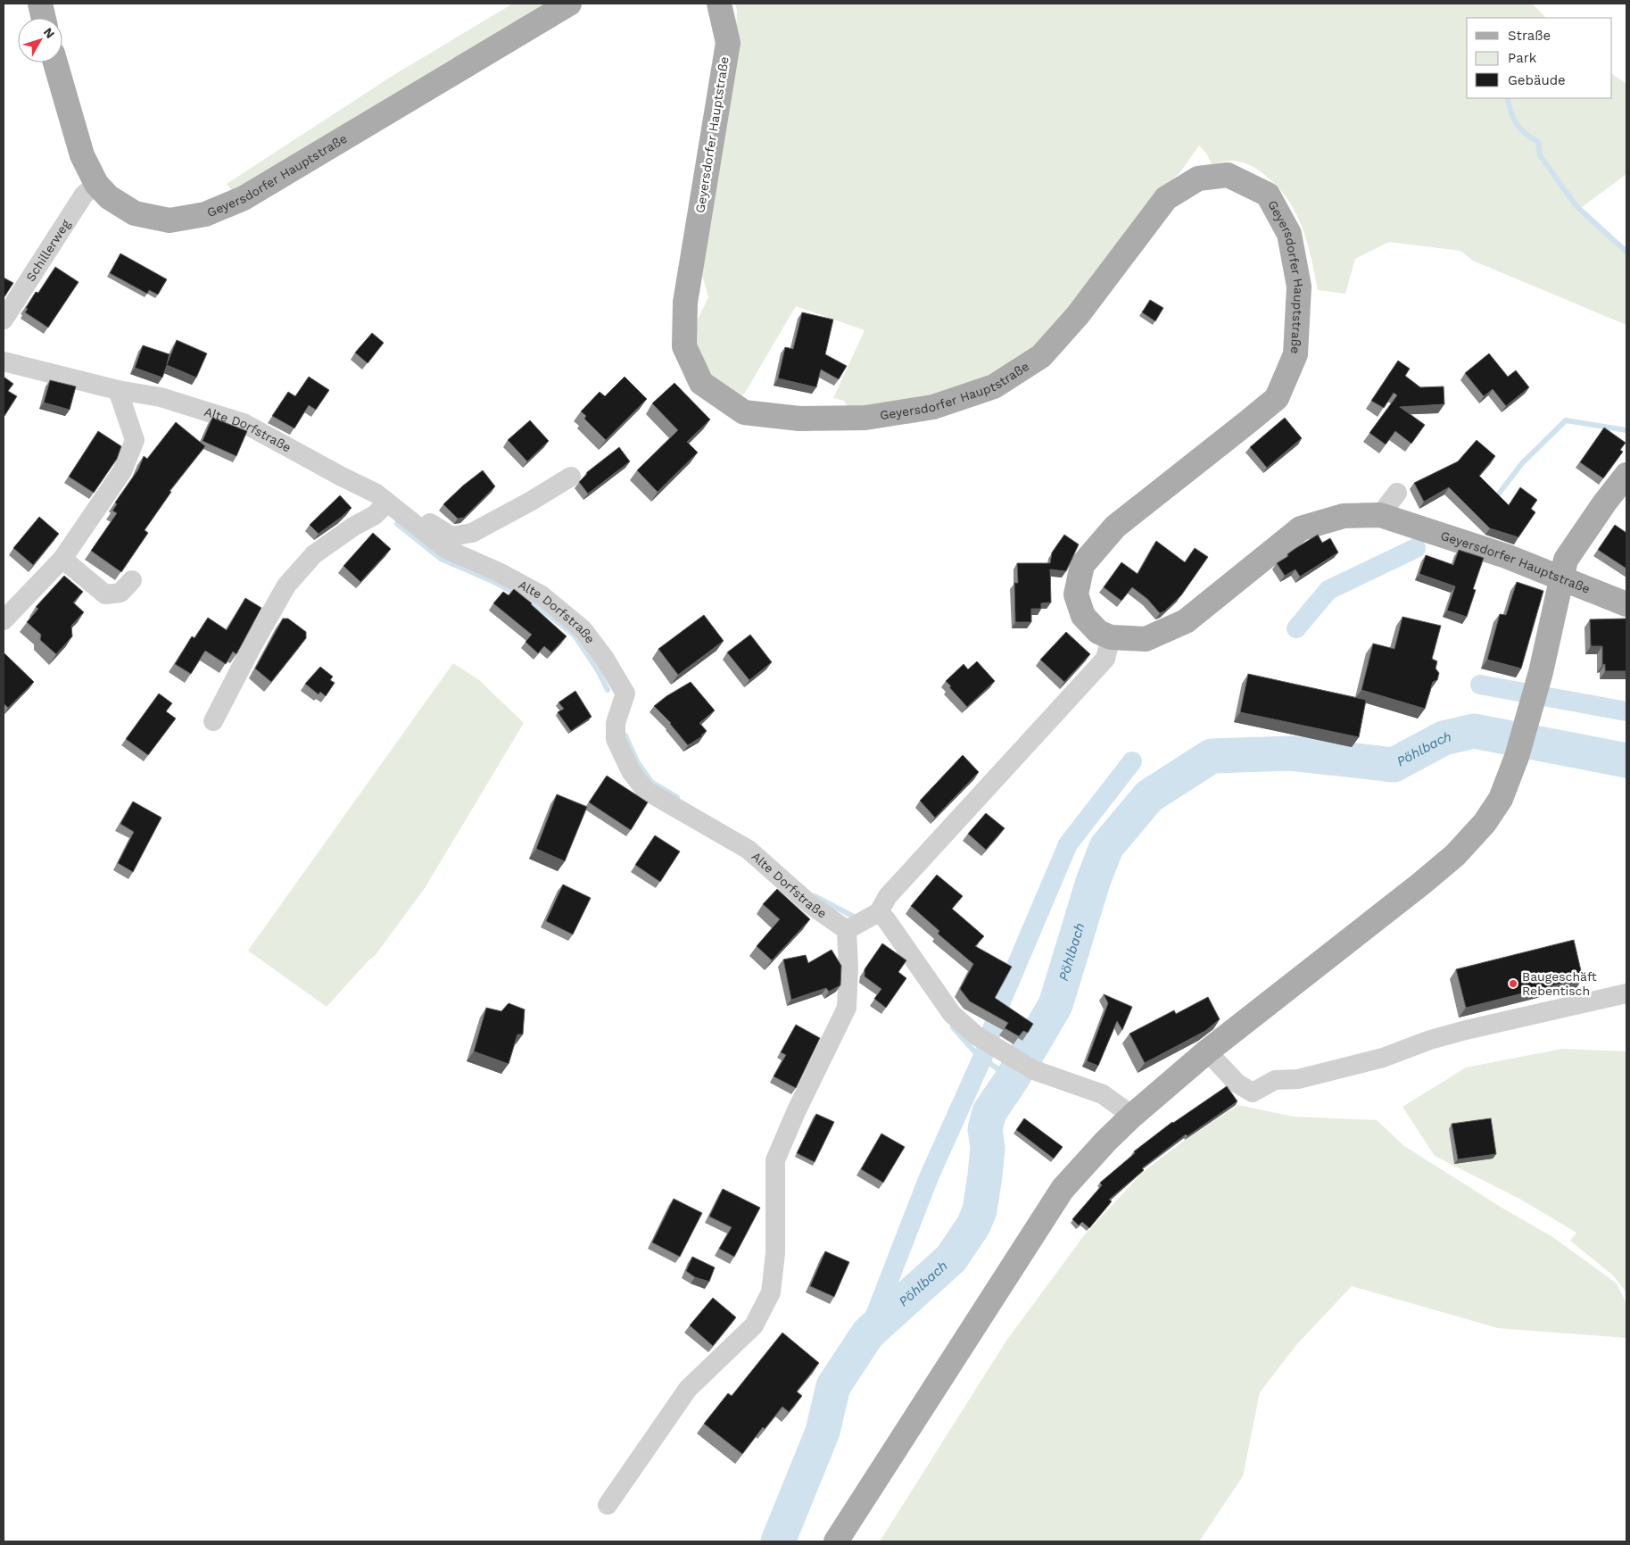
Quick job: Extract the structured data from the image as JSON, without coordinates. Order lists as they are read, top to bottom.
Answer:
{
  "streets": {
    "main road": ["Geyersdorfer Hauptstraße"],
    "street": ["Schillerweg", "Alte Dorfstraße"]
  },
  "crossings": [
    ["Geyersdorfer Hauptstraße", "Schillerweg"]
  ],
  "water": ["Pöhlbach"],
  "places": ["Baugeschäft Rebentisch"],
  "legend": ["Straße", "Park", "Gebäude"],
  "north": "top right"
}
